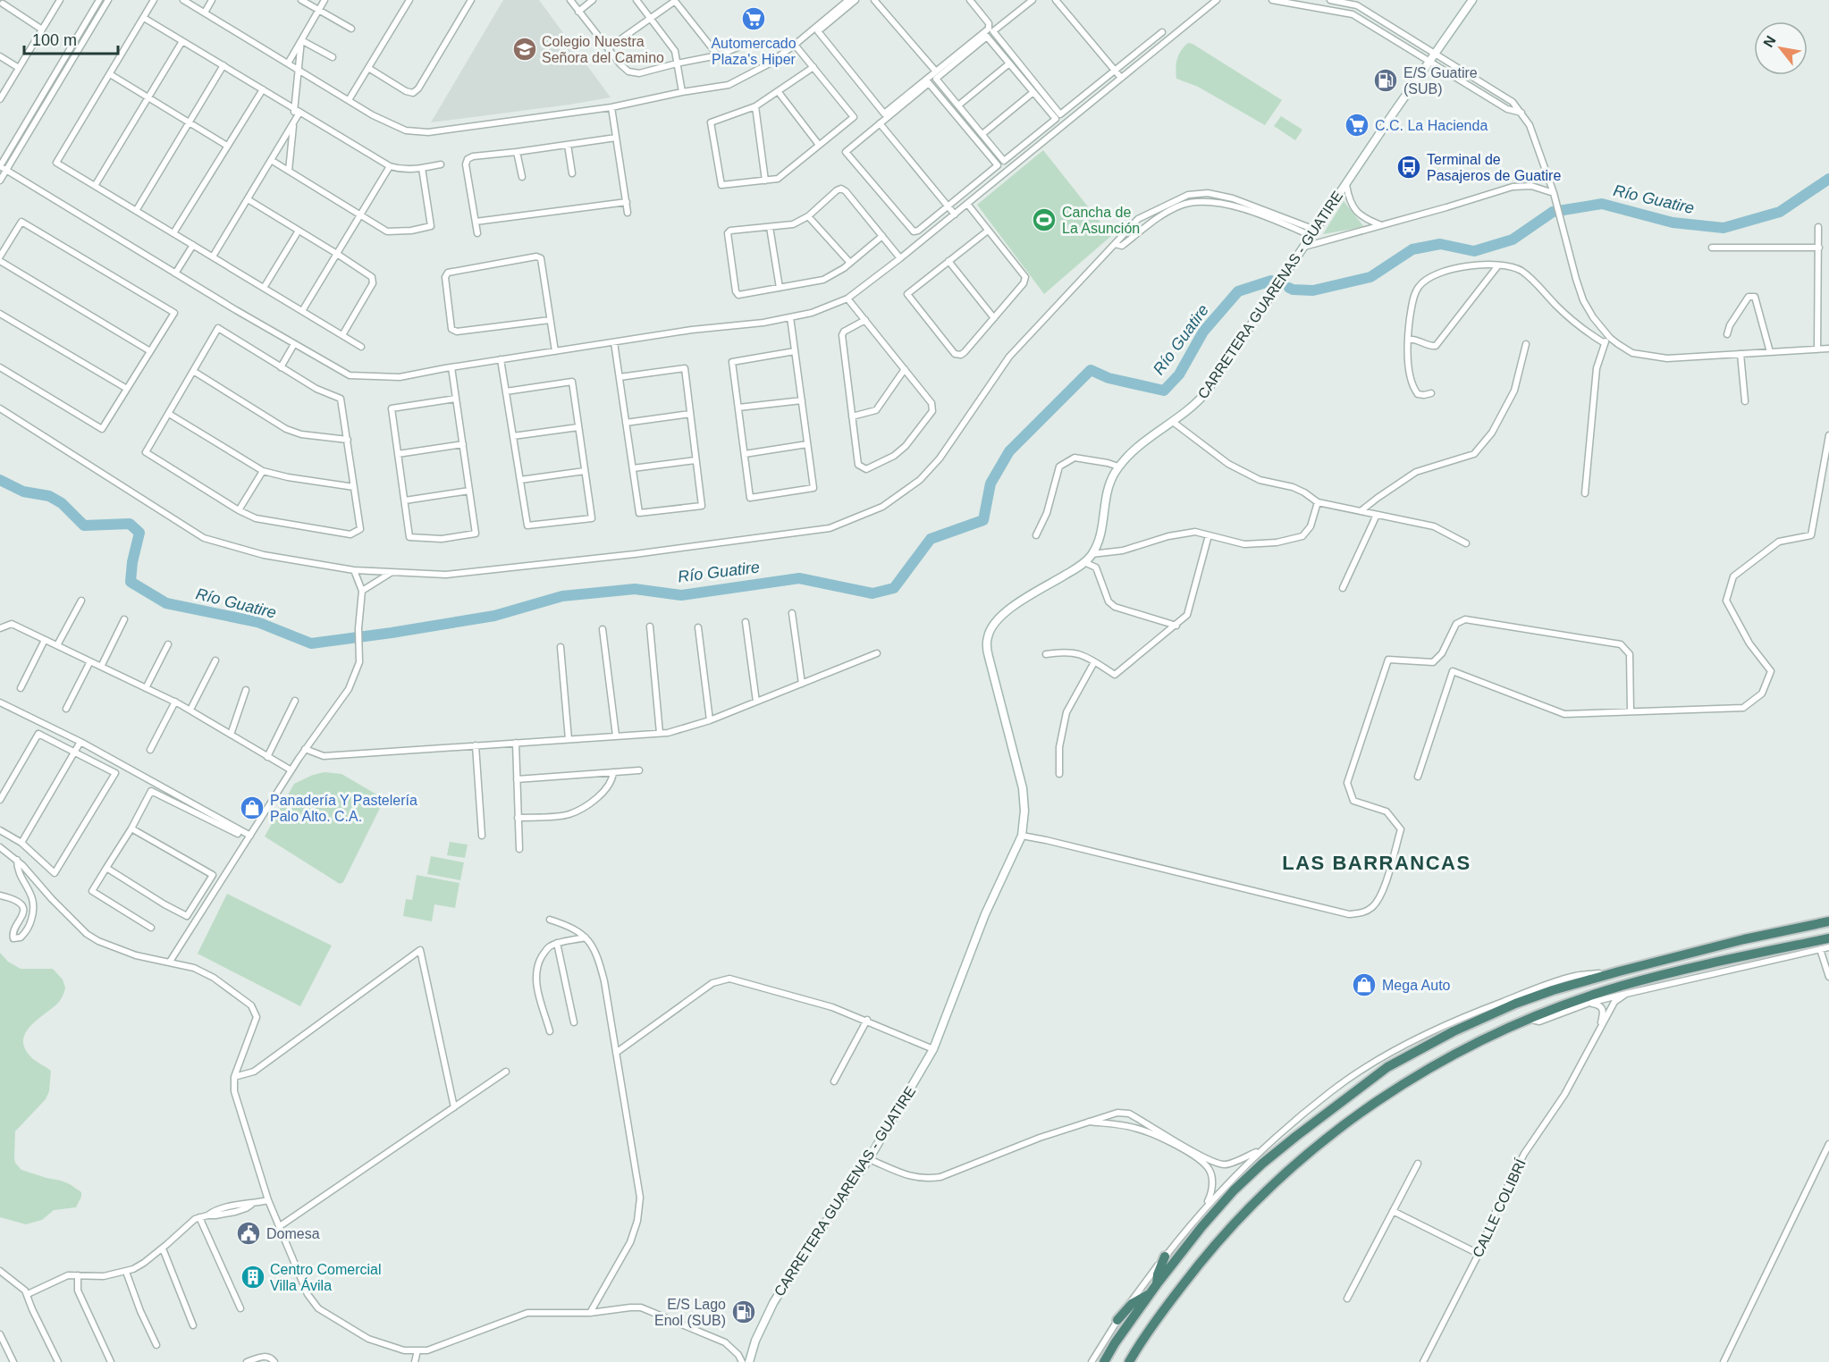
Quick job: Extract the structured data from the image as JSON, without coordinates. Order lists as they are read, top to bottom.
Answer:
{
  "streets": {
    "main road": ["CARRETERA GUARENAS - GUATIRE"],
    "street": ["CALLE COLIBRÍ"]
  },
  "districts": ["LAS BARRANCAS"],
  "water": ["Río Guatire"],
  "places": {
    "supermarket": ["Automercado Plaza's Hiper", "C.C. La Hacienda"],
    "school or university": ["Colegio Nuestra Señora del Camino"],
    "fuel station": ["E/S Guatire (SUB)", "E/S Lago Enol (SUB)"],
    "bus stop": ["Terminal de Pasajeros de Guatire"],
    "sports": ["Cancha de La Asunción"],
    "shop": ["Panadería Y Pastelería Palo Alto. C.A.", "Mega Auto"],
    "public building": ["Domesa"],
    "building": ["Centro Comercial Villa Ávila"]
  },
  "scale_bar": "100 m",
  "north": "top left"
}
